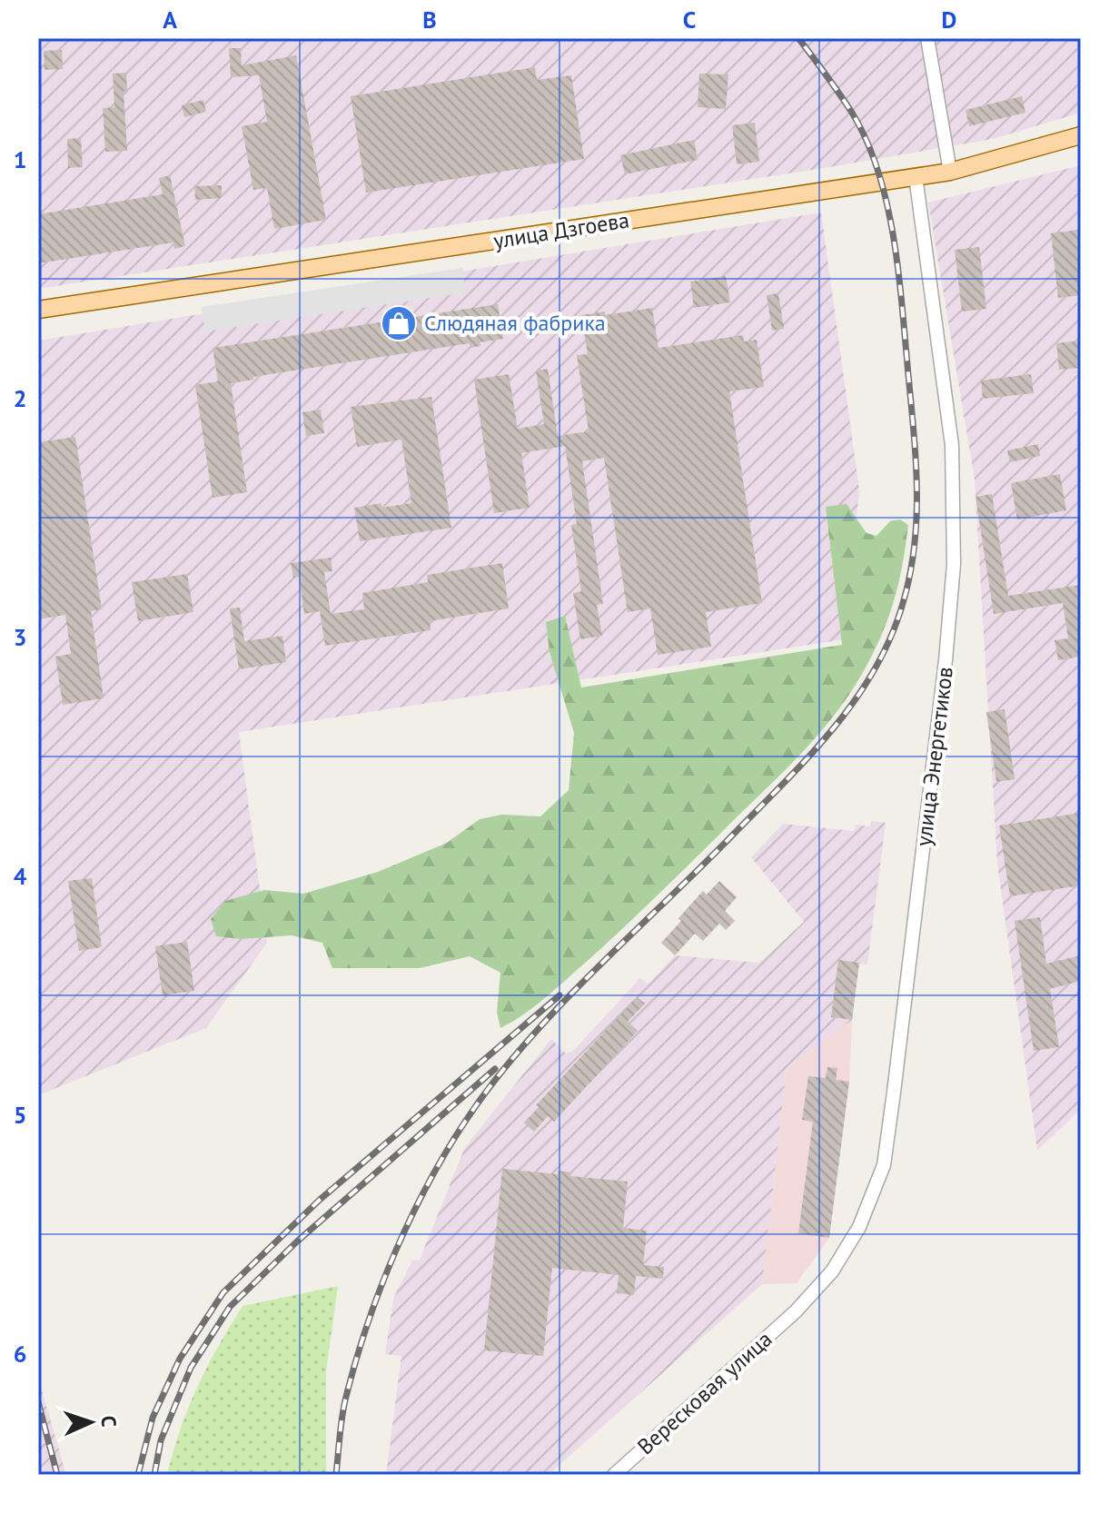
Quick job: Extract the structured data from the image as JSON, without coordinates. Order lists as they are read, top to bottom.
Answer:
{
  "streets": {
    "main road": ["улица Дзгоева"],
    "street": ["улица Энергетиков", "Вересковая улица"]
  },
  "crossings": [
    ["улица Дзгоева", "улица Энергетиков"],
    ["улица Энергетиков", "Вересковая улица"]
  ],
  "places": {
    "shop": ["Слюдяная фабрика"]
  },
  "north": "right",
  "grid": {
    "columns": [
      "A",
      "B",
      "C",
      "D"
    ],
    "rows": [
      "1",
      "2",
      "3",
      "4",
      "5",
      "6"
    ]
  }
}
